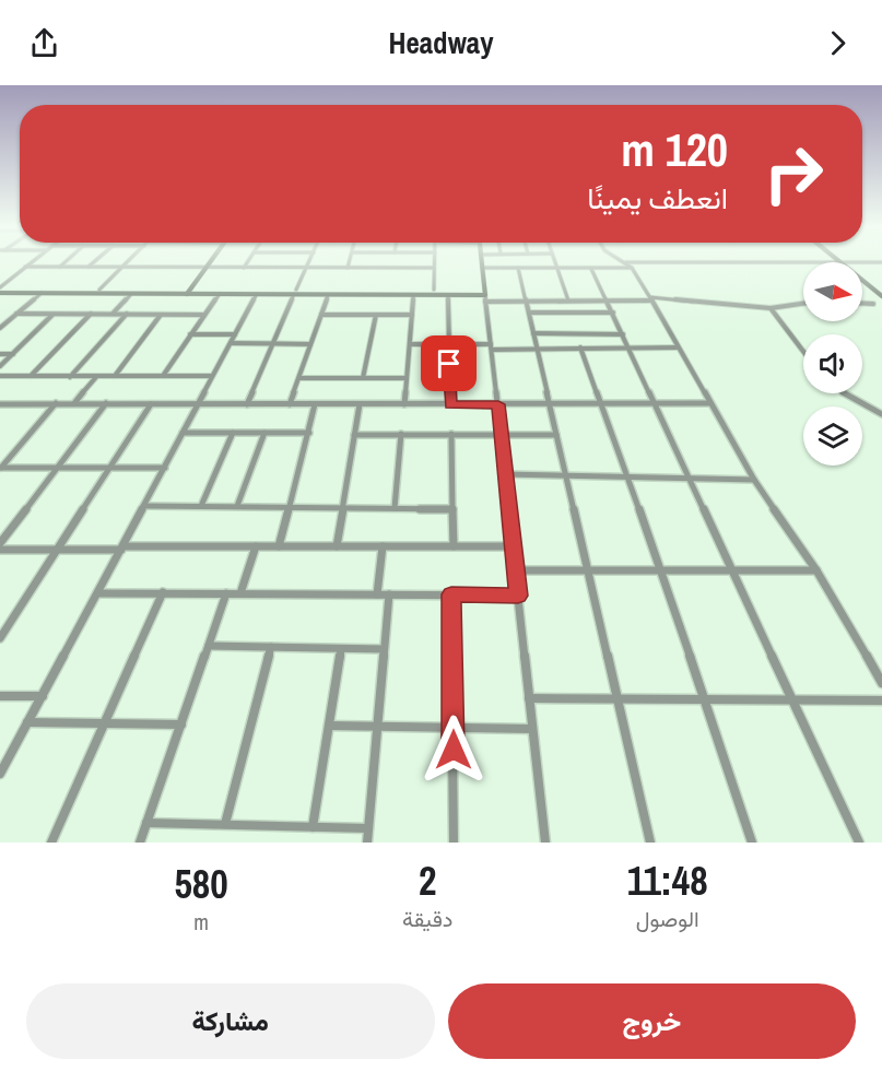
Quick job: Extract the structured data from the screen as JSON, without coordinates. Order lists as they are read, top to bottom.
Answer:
{
  "north": "right",
  "page": {
    "header": "Headway",
    "turn": ["120 m", "انعطف يمينًا"],
    "eta": [
      "11:48",
      "الوصول",
      "2",
      "دقيقة",
      "580",
      "m"
    ],
    "buttons": ["خروج", "مشاركة"]
  }
}
